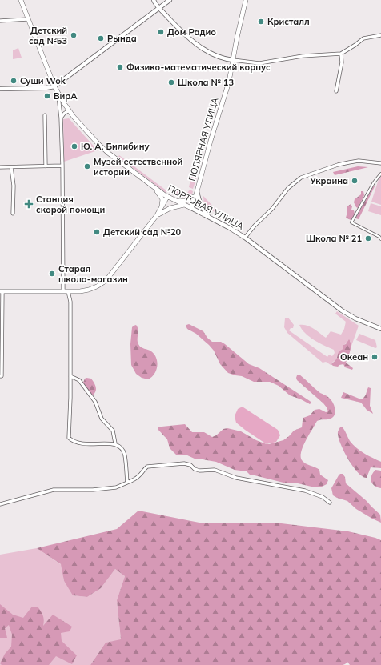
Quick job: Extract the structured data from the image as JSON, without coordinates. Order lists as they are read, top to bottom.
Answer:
{
  "streets": {
    "main road": ["ПОЛЯРНАЯ УЛИЦА", "ПОРТОВАЯ УЛИЦА"]
  },
  "crossings": [
    ["ПОЛЯРНАЯ УЛИЦА", "ПОРТОВАЯ УЛИЦА"]
  ],
  "places": {
    "other": [
      "Кристалл",
      "Дом Радио",
      "Детский сад №53",
      "Рында",
      "Физико-математический корпус",
      "Суши Wok",
      "Школа № 13",
      "ВирА",
      "Ю. А. Билибину",
      "Музей естественной истории",
      "Украина",
      "Детский сад №20",
      "Школа № 21",
      "Старая школа-магазин",
      "Океан"
    ],
    "health": ["Станция скорой помощи"]
  }
}
